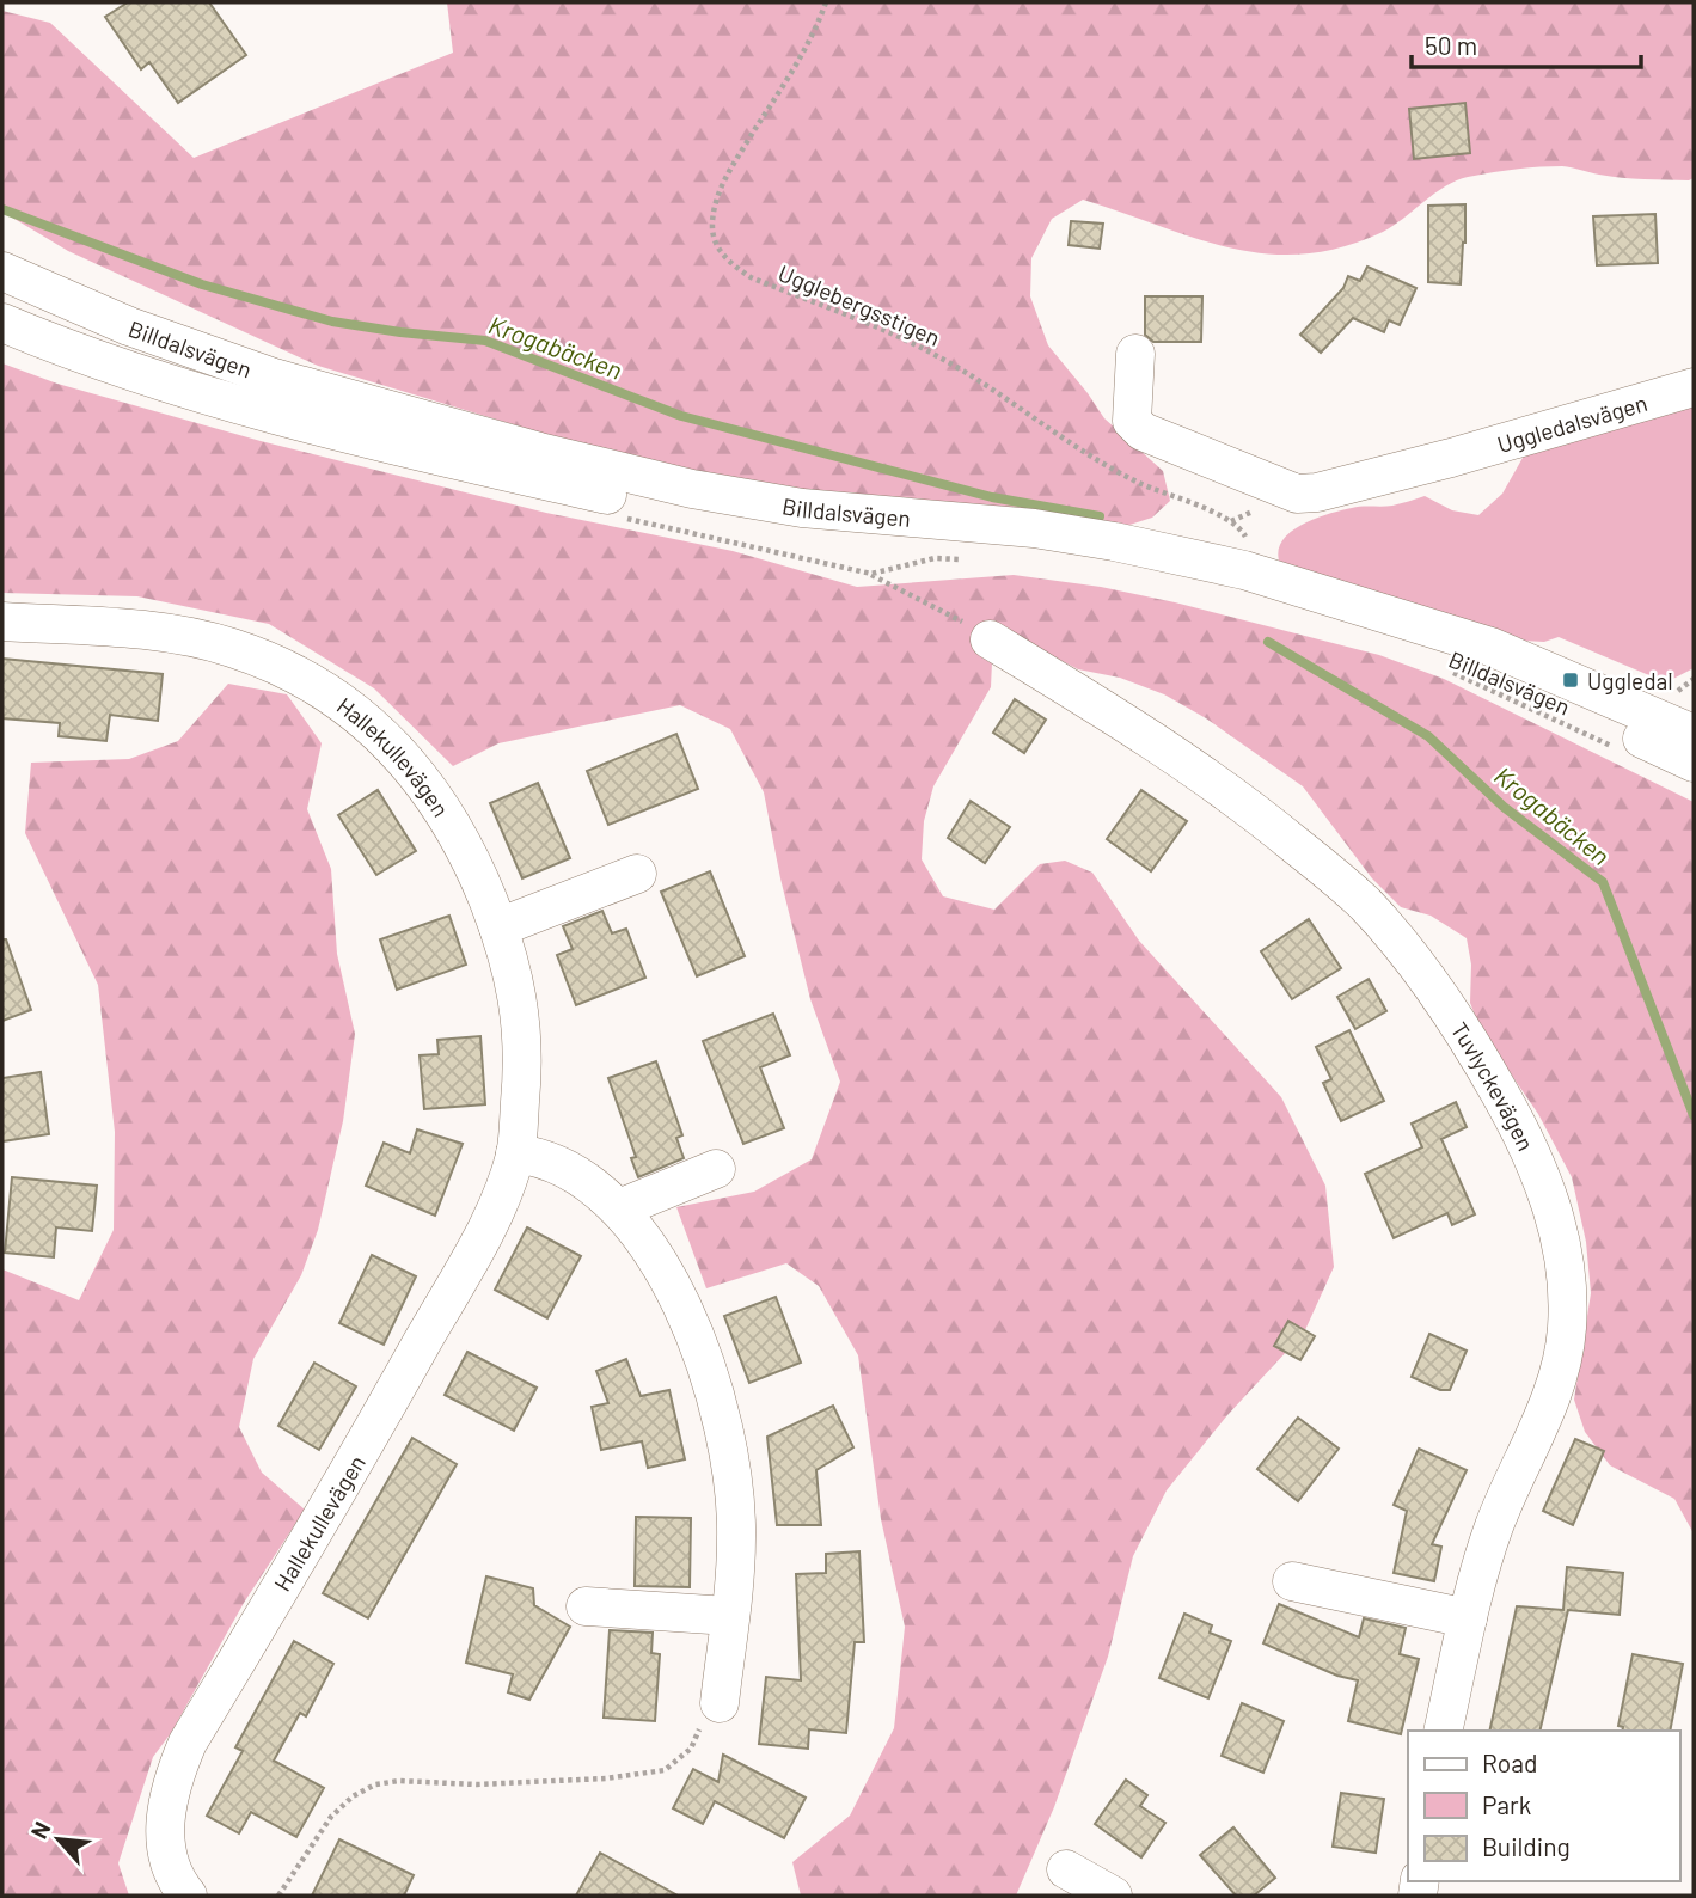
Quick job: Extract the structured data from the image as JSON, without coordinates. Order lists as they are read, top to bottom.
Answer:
{
  "streets": {
    "street": [
      "Billdalsvägen",
      "Uggledalsvägen",
      "Hallekullevägen",
      "Tuvlyckevägen"
    ],
    "path": ["Ugglebergsstigen"]
  },
  "water": ["Krogabäcken"],
  "places": {
    "transit": ["Uggledal"]
  },
  "legend": ["Road", "Park", "Building"],
  "scale_bar": "50 m",
  "north": "top left"
}
